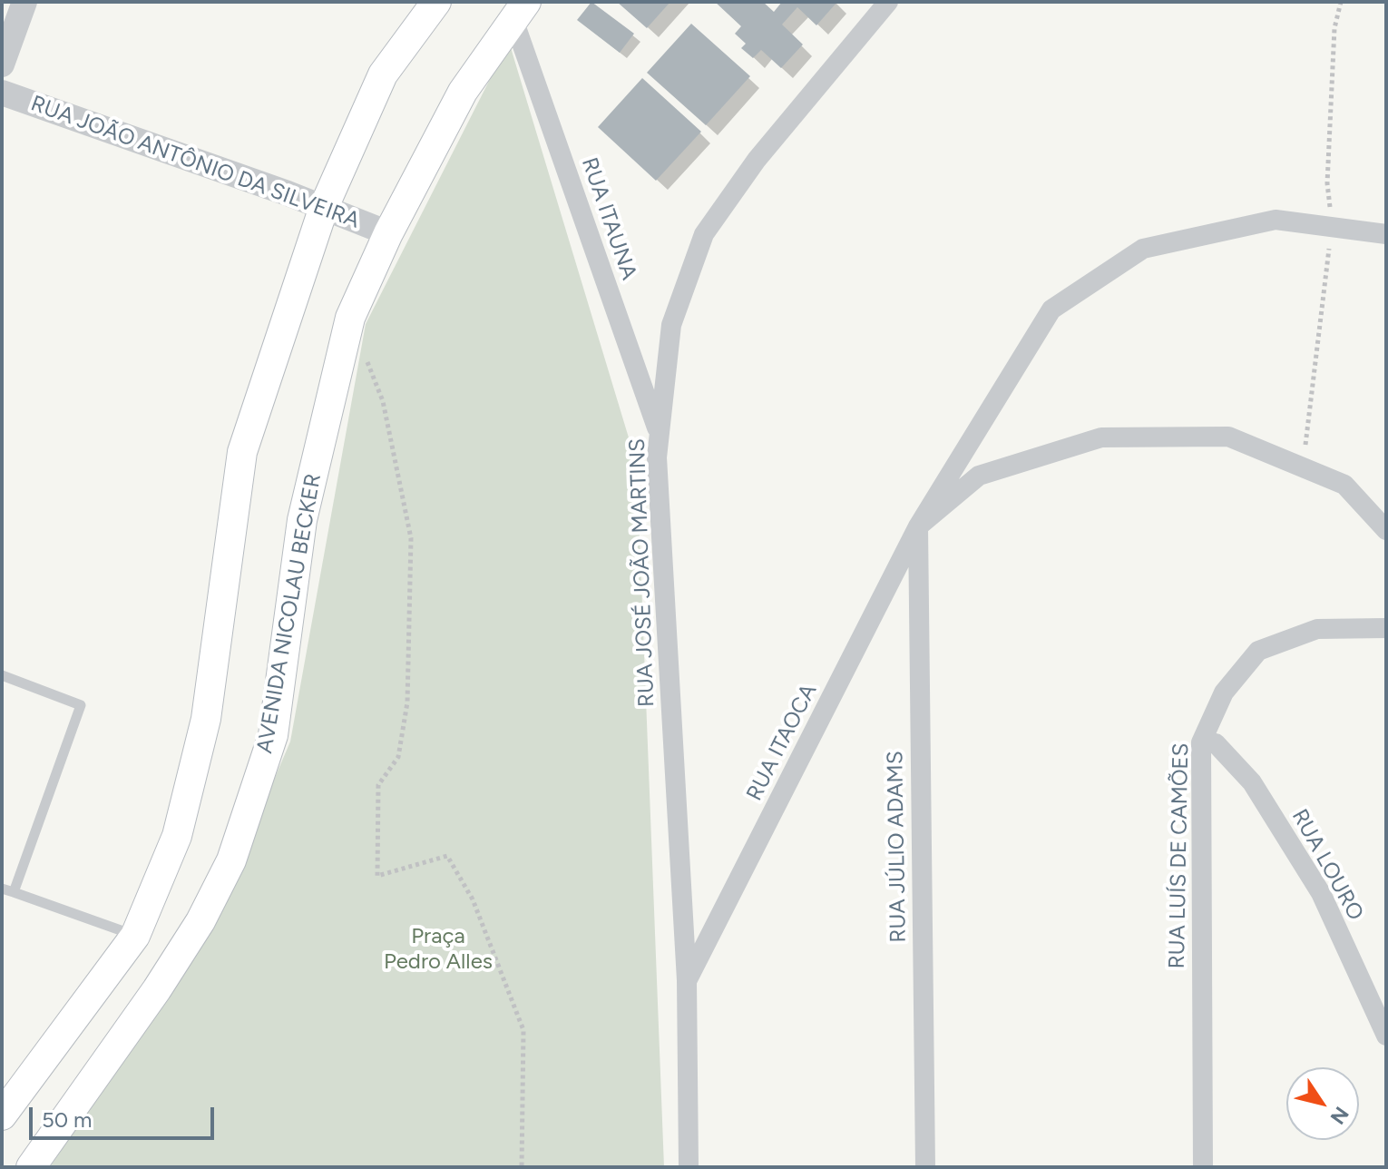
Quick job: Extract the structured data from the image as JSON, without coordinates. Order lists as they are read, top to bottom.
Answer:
{
  "streets": {
    "main road": ["AVENIDA NICOLAU BECKER"],
    "street": [
      "RUA JOÃO ANTÔNIO DA SILVEIRA",
      "RUA ITAUNA",
      "RUA JOSÉ JOÃO MARTINS",
      "RUA ITAOCA",
      "RUA JÚLIO ADAMS",
      "RUA LUÍS DE CAMÕES",
      "RUA LOURO"
    ]
  },
  "crossings": [
    ["RUA JOÃO ANTÔNIO DA SILVEIRA", "AVENIDA NICOLAU BECKER"],
    ["RUA ITAUNA", "RUA JOSÉ JOÃO MARTINS"],
    ["RUA ITAUNA", "AVENIDA NICOLAU BECKER"],
    ["RUA JOSÉ JOÃO MARTINS", "RUA ITAOCA"],
    ["RUA ITAOCA", "RUA JÚLIO ADAMS"],
    ["RUA LUÍS DE CAMÕES", "RUA LOURO"]
  ],
  "parks": ["Praça Pedro Alles"],
  "scale_bar": "50 m",
  "north": "bottom right"
}
